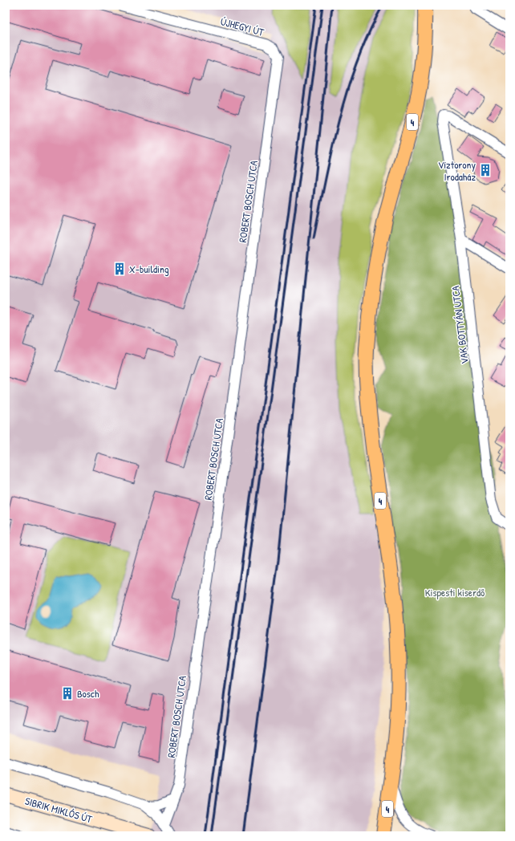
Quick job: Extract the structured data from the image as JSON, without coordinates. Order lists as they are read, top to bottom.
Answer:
{
  "streets": {
    "main road": ["4", "SIBRIK MIKLÓS ÚT"],
    "street": ["ÚJHEGYI ÚT", "ROBERT BOSCH UTCA", "VAK BOTTYÁN UTCA"]
  },
  "crossings": [
    ["ÚJHEGYI ÚT", "ROBERT BOSCH UTCA"]
  ],
  "parks": ["Kispesti kiserdő"],
  "places": {
    "building": ["Víztorony Irodaház", "X-building", "Bosch"]
  }
}
